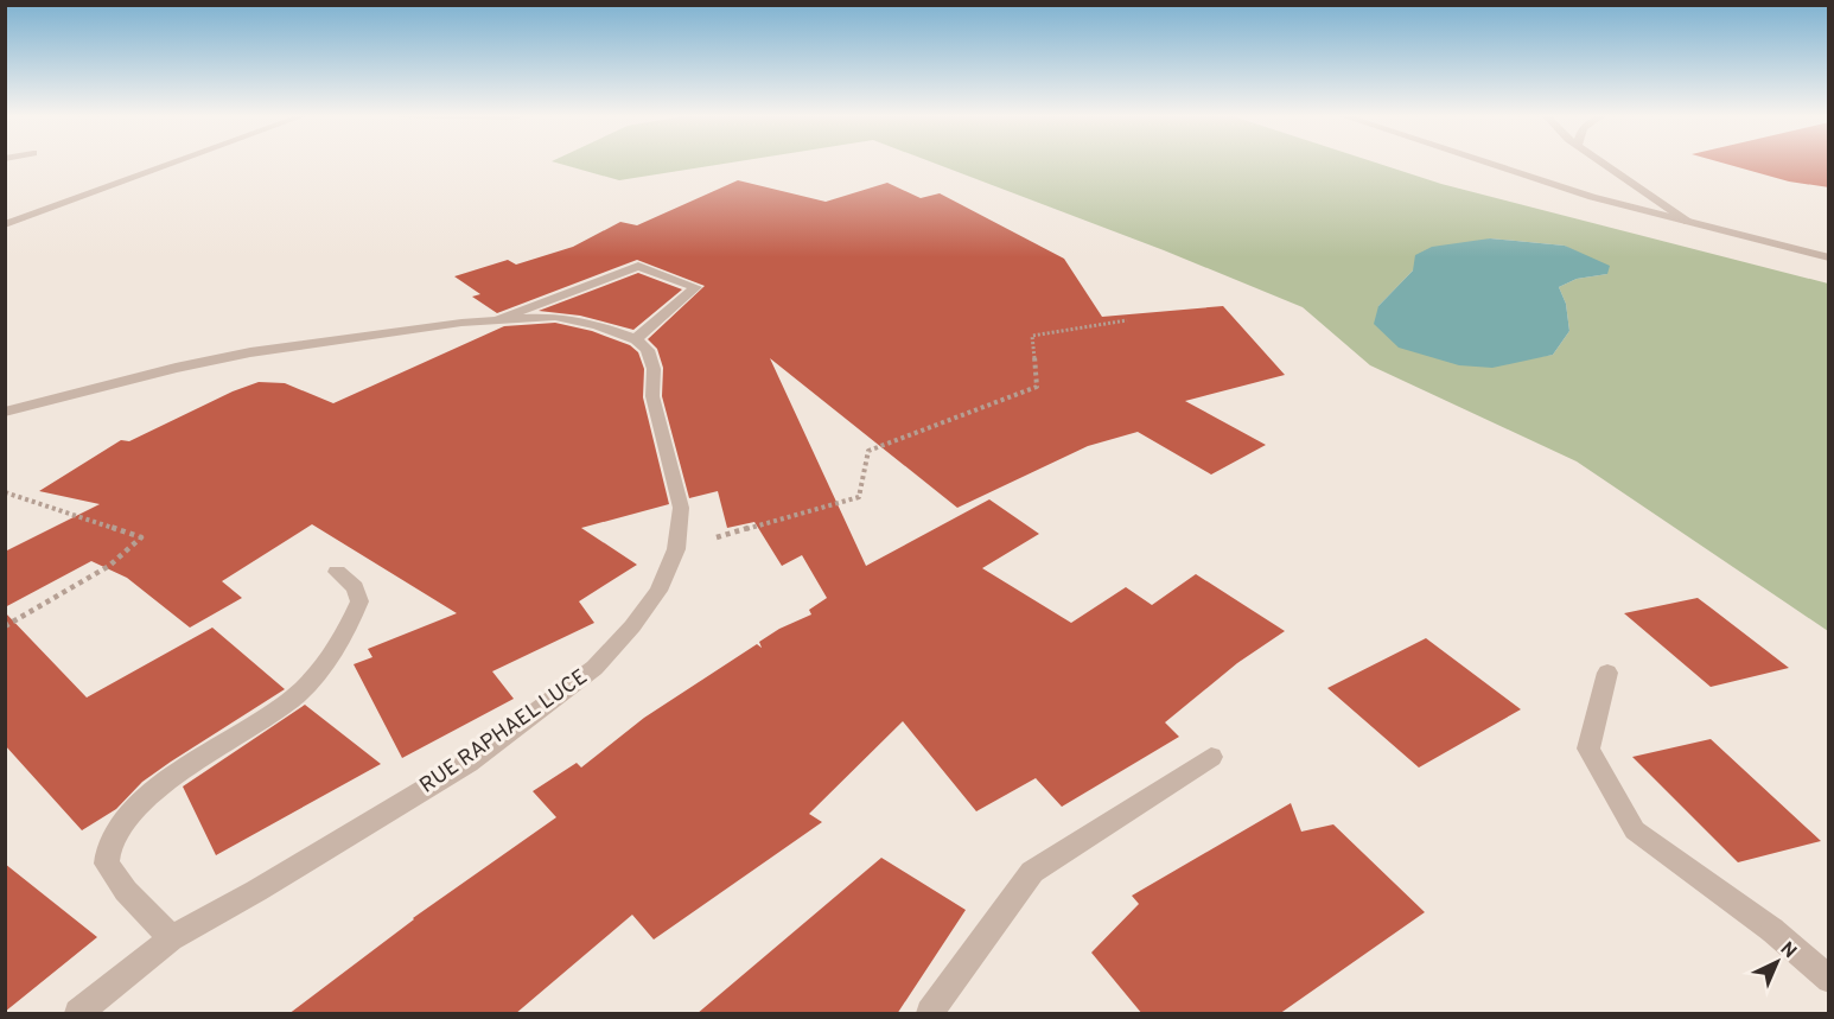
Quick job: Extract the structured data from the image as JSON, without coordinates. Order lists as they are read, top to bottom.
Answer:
{
  "streets": {
    "street": ["RUE RAPHAEL LUCE"]
  },
  "north": "top right"
}
